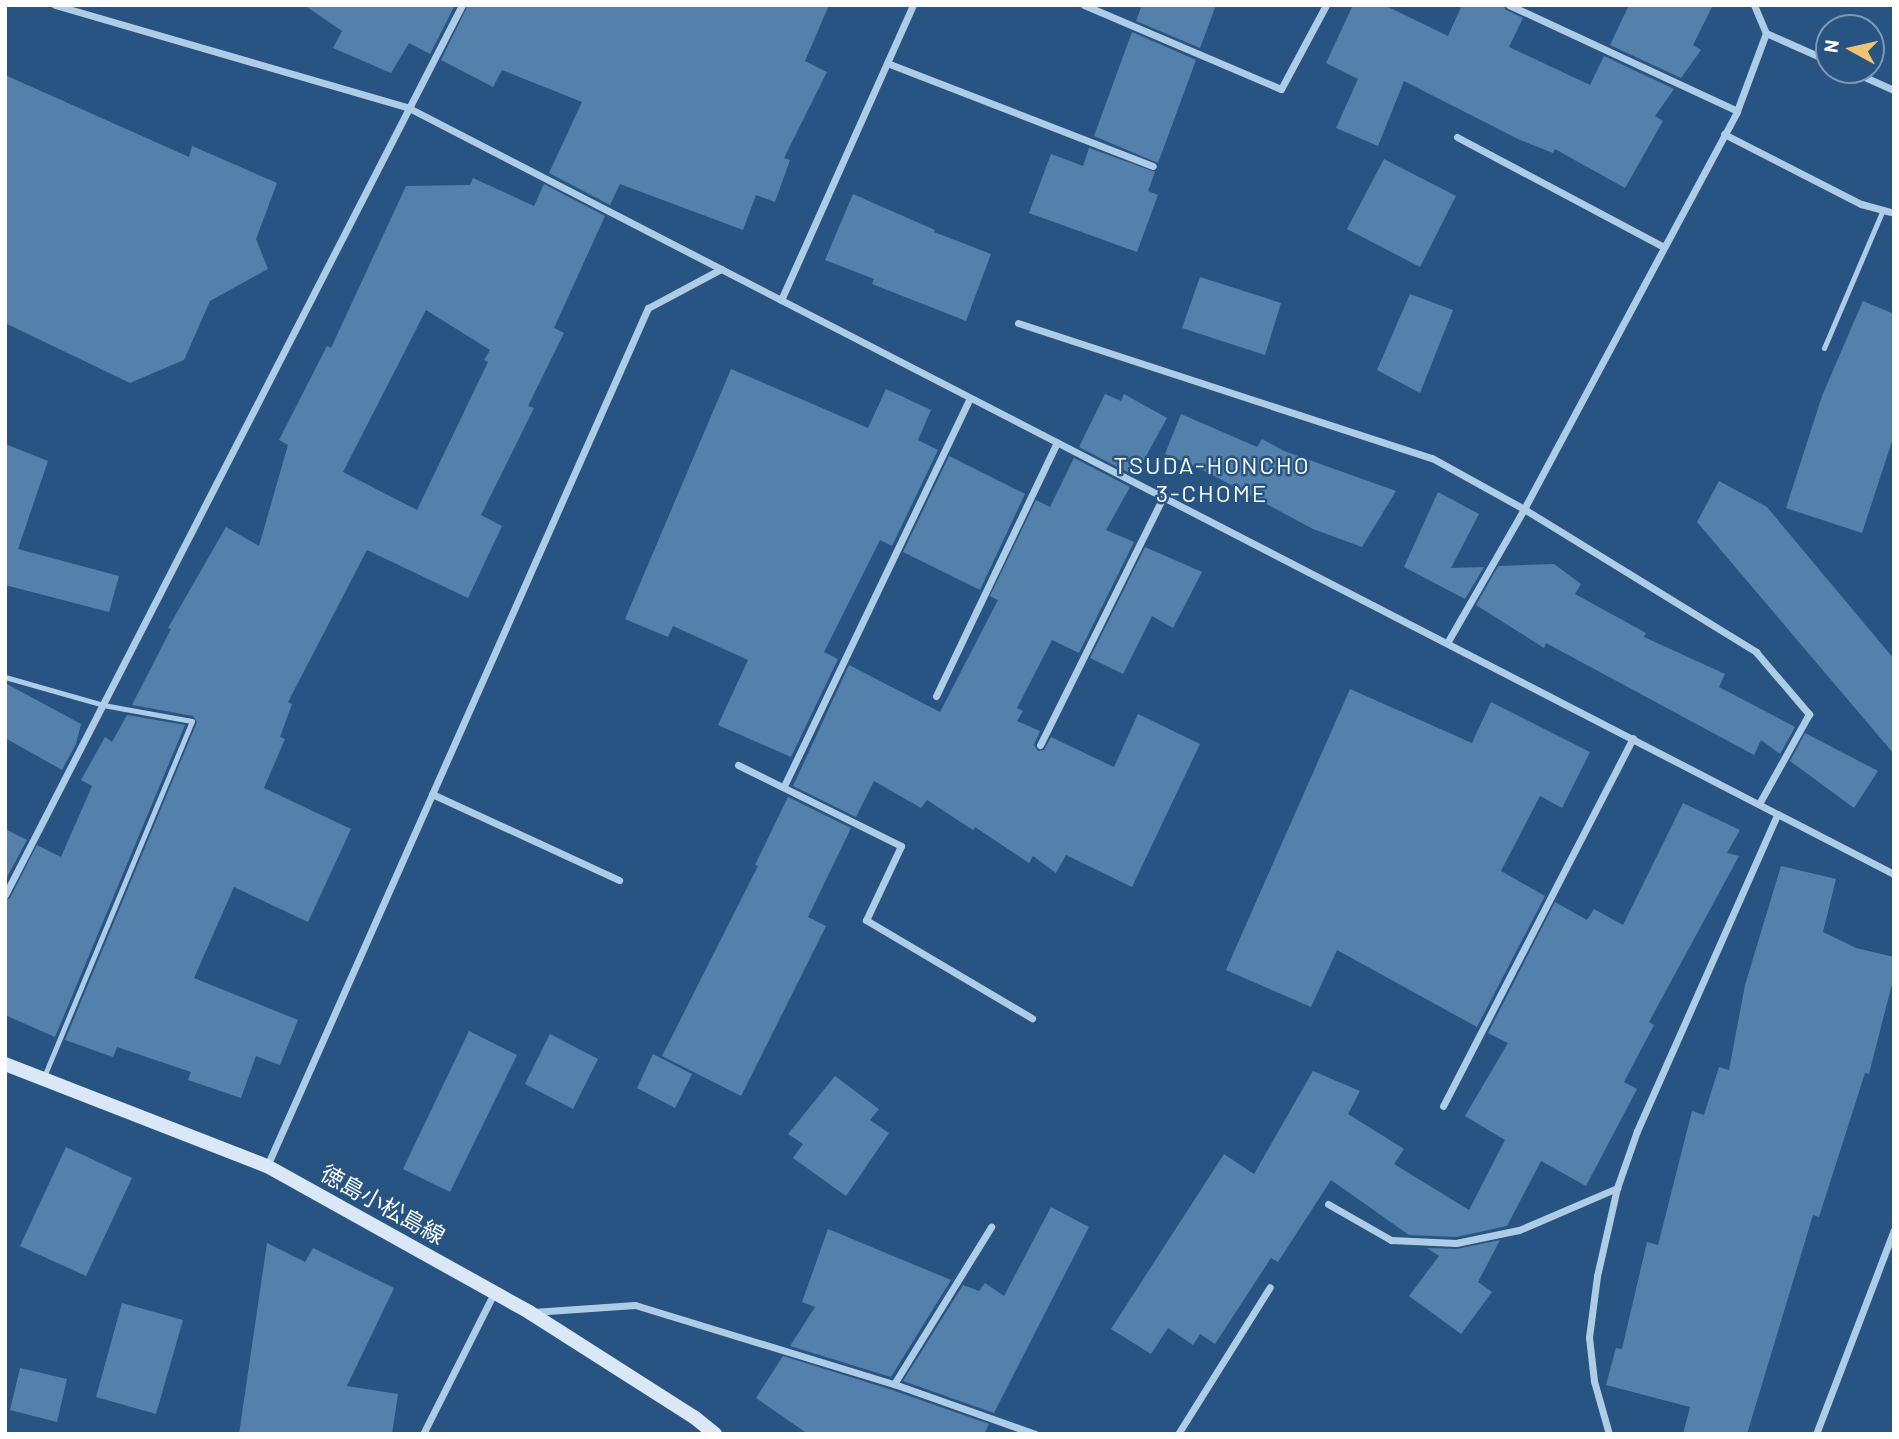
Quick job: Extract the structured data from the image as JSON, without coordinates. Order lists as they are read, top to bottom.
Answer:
{
  "streets": {
    "main road": ["徳島小松島線"]
  },
  "districts": ["TSUDA-HONCHO 3-CHOME"],
  "north": "left"
}
